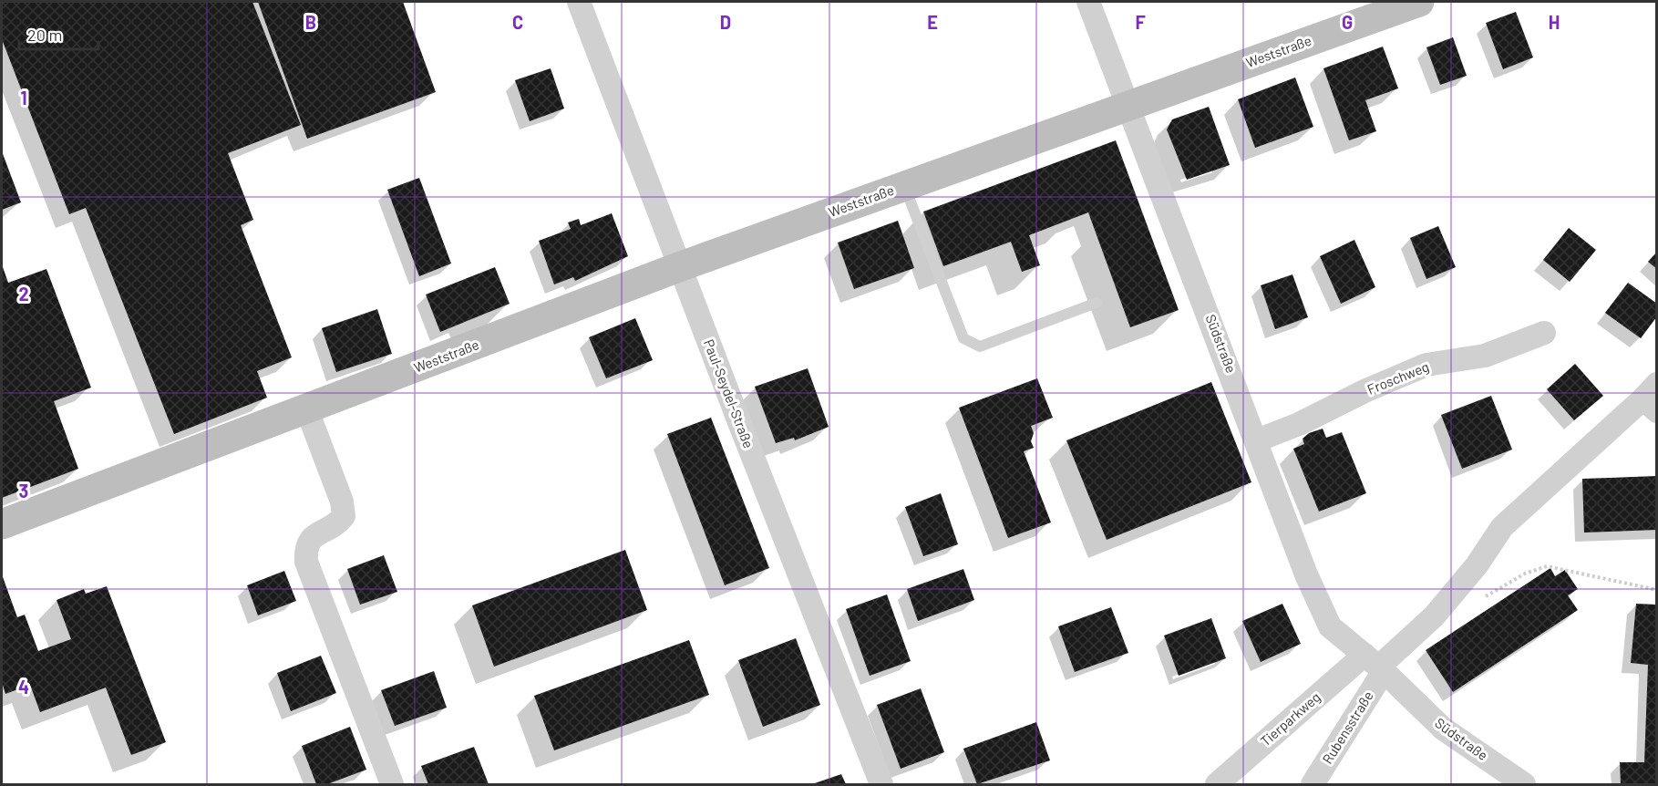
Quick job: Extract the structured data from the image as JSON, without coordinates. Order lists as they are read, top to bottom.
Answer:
{
  "streets": {
    "main road": ["Weststraße"],
    "street": [
      "Südstraße",
      "Froschweg",
      "Paul-Seydel-Straße",
      "Tierparkweg",
      "Rubensstraße"
    ]
  },
  "crossings": [
    ["Weststraße", "Südstraße"],
    ["Weststraße", "Paul-Seydel-Straße"],
    ["Südstraße", "Froschweg"],
    ["Südstraße", "Tierparkweg"],
    ["Südstraße", "Rubensstraße"],
    ["Tierparkweg", "Rubensstraße"]
  ],
  "scale_bar": "20 m",
  "grid": {
    "columns": [
      "B",
      "C",
      "D",
      "E",
      "F",
      "G",
      "H"
    ],
    "rows": [
      "1",
      "2",
      "3",
      "4"
    ]
  }
}
